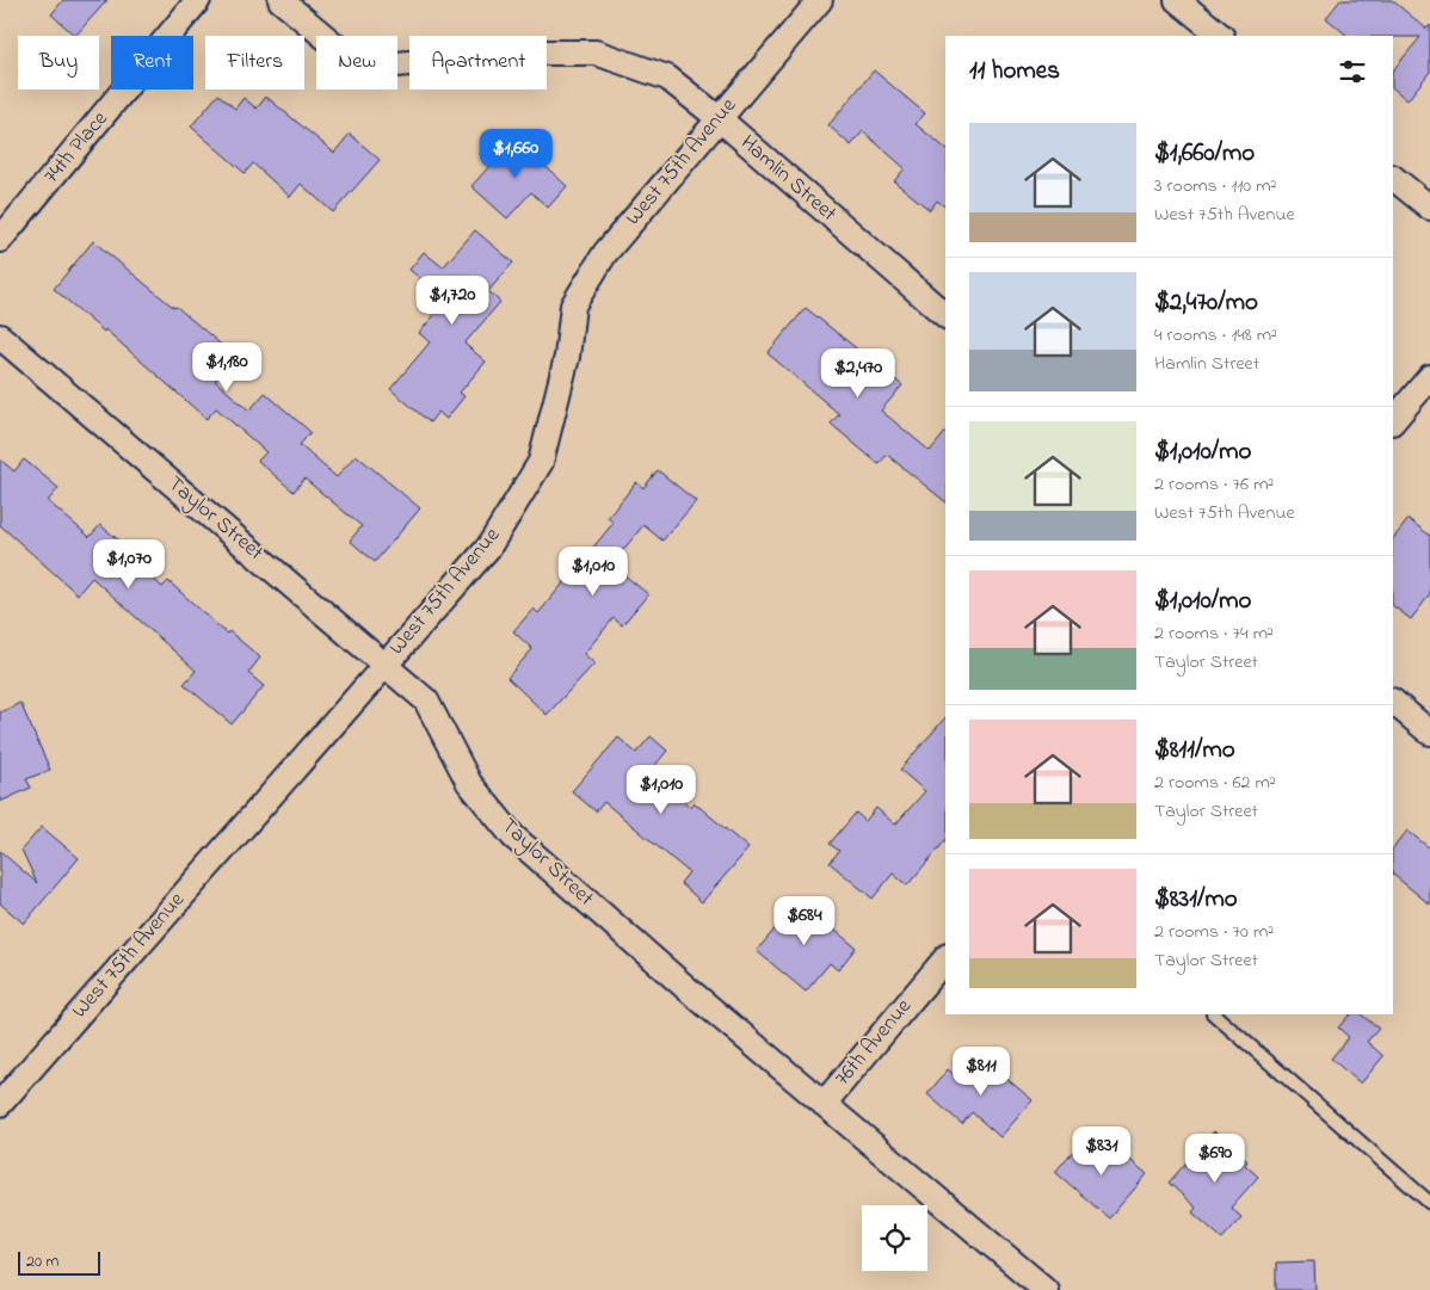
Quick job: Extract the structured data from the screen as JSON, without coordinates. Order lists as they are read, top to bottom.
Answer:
{
  "streets": {
    "street": [
      "74th Place",
      "West 75th Avenue",
      "Hamlin Street",
      "Taylor Street",
      "76th Avenue"
    ]
  },
  "crossings": [
    ["West 75th Avenue", "Hamlin Street"],
    ["West 75th Avenue", "Taylor Street"],
    ["Taylor Street", "76th Avenue"]
  ],
  "scale_bar": "20 m",
  "page": {
    "chip": [
      "Buy",
      "Rent",
      "Filters",
      "New",
      "Apartment"
    ],
    "heading": "11 homes",
    "list": [
      {
        "name": "$1,660/mo",
        "note": "3 rooms · 110 m² · West 75th Avenue"
      },
      {
        "name": "$2,470/mo",
        "note": "4 rooms · 148 m² · Hamlin Street"
      },
      {
        "name": "$1,010/mo",
        "note": "2 rooms · 76 m² · West 75th Avenue"
      },
      {
        "name": "$1,010/mo",
        "note": "2 rooms · 74 m² · Taylor Street"
      },
      {
        "name": "$811/mo",
        "note": "2 rooms · 62 m² · Taylor Street"
      },
      {
        "name": "$831/mo",
        "note": "2 rooms · 70 m² · Taylor Street"
      }
    ],
    "price": [
      "$1,660",
      "$1,720",
      "$1,180",
      "$2,470",
      "$1,070",
      "$1,010",
      "$1,010",
      "$684",
      "$811",
      "$831",
      "$690"
    ],
    "scale": "20 m"
  }
}
